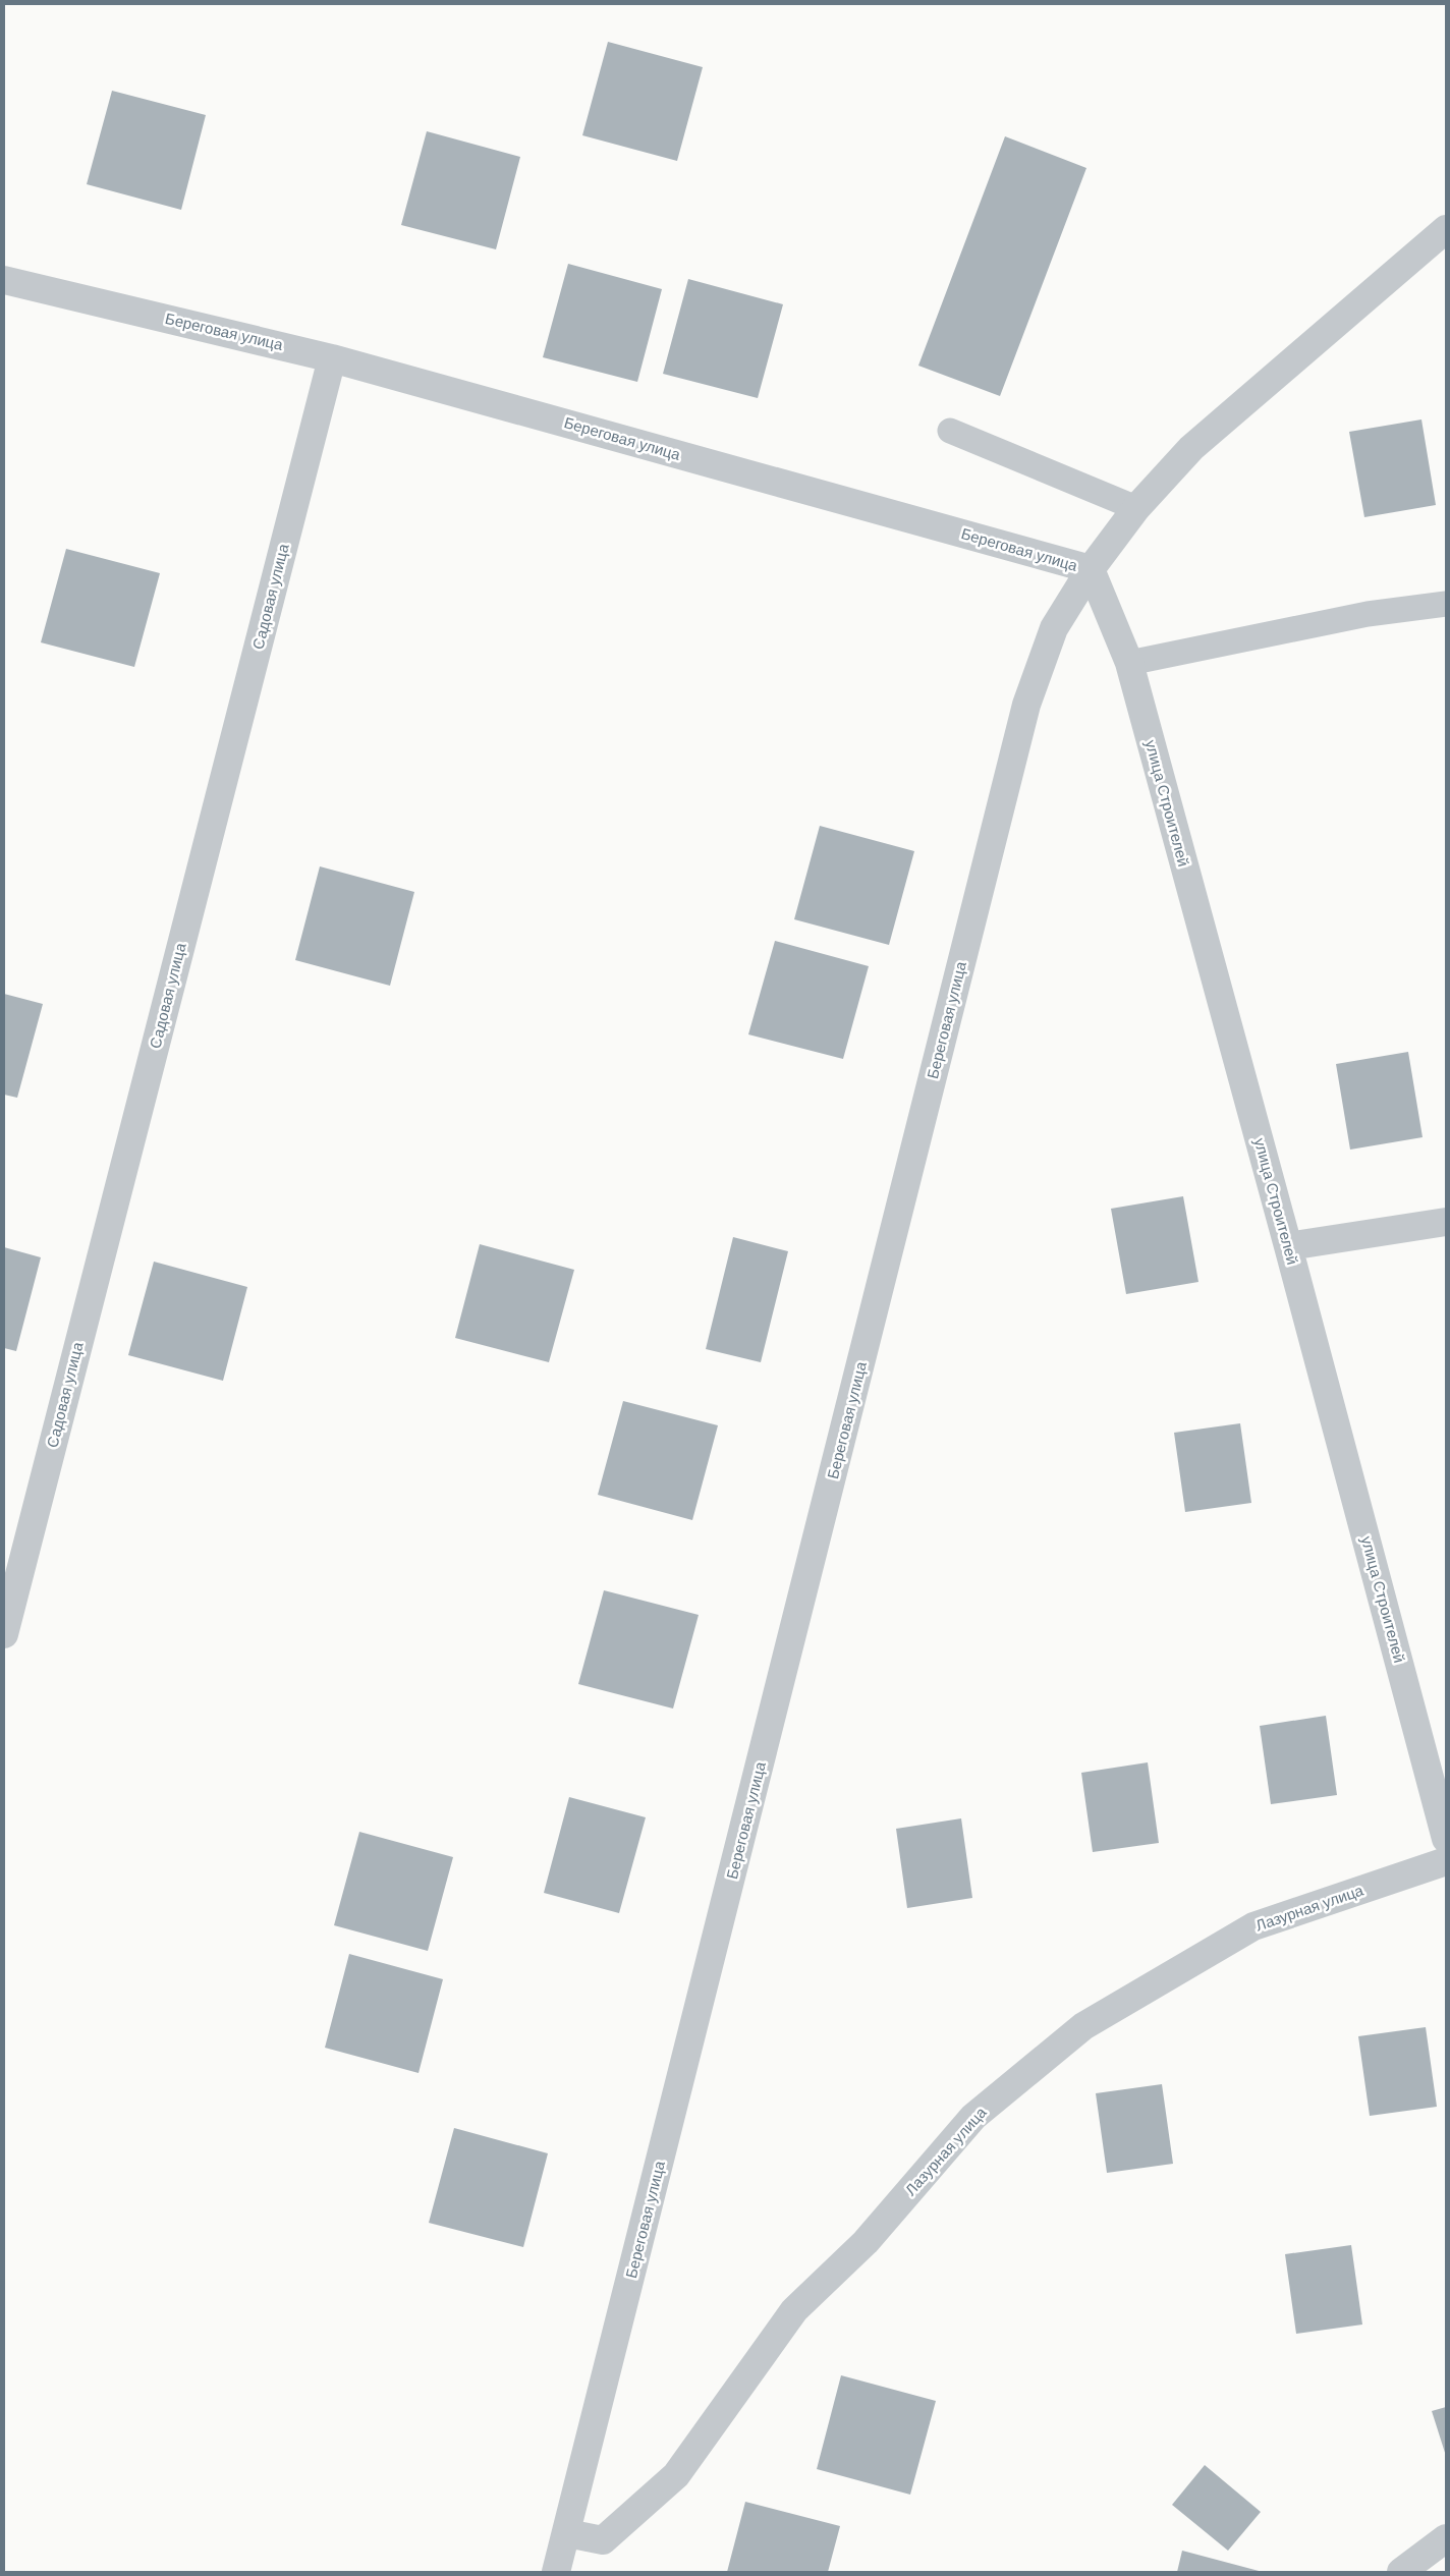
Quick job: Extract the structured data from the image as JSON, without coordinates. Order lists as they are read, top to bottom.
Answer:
{
  "streets": {
    "street": [
      "Береговая улица",
      "Садовая улица",
      "улица Строителей",
      "Лазурная улица"
    ]
  },
  "crossings": [
    ["Береговая улица", "Садовая улица"],
    ["Береговая улица", "улица Строителей"],
    ["Береговая улица", "Лазурная улица"]
  ]
}
